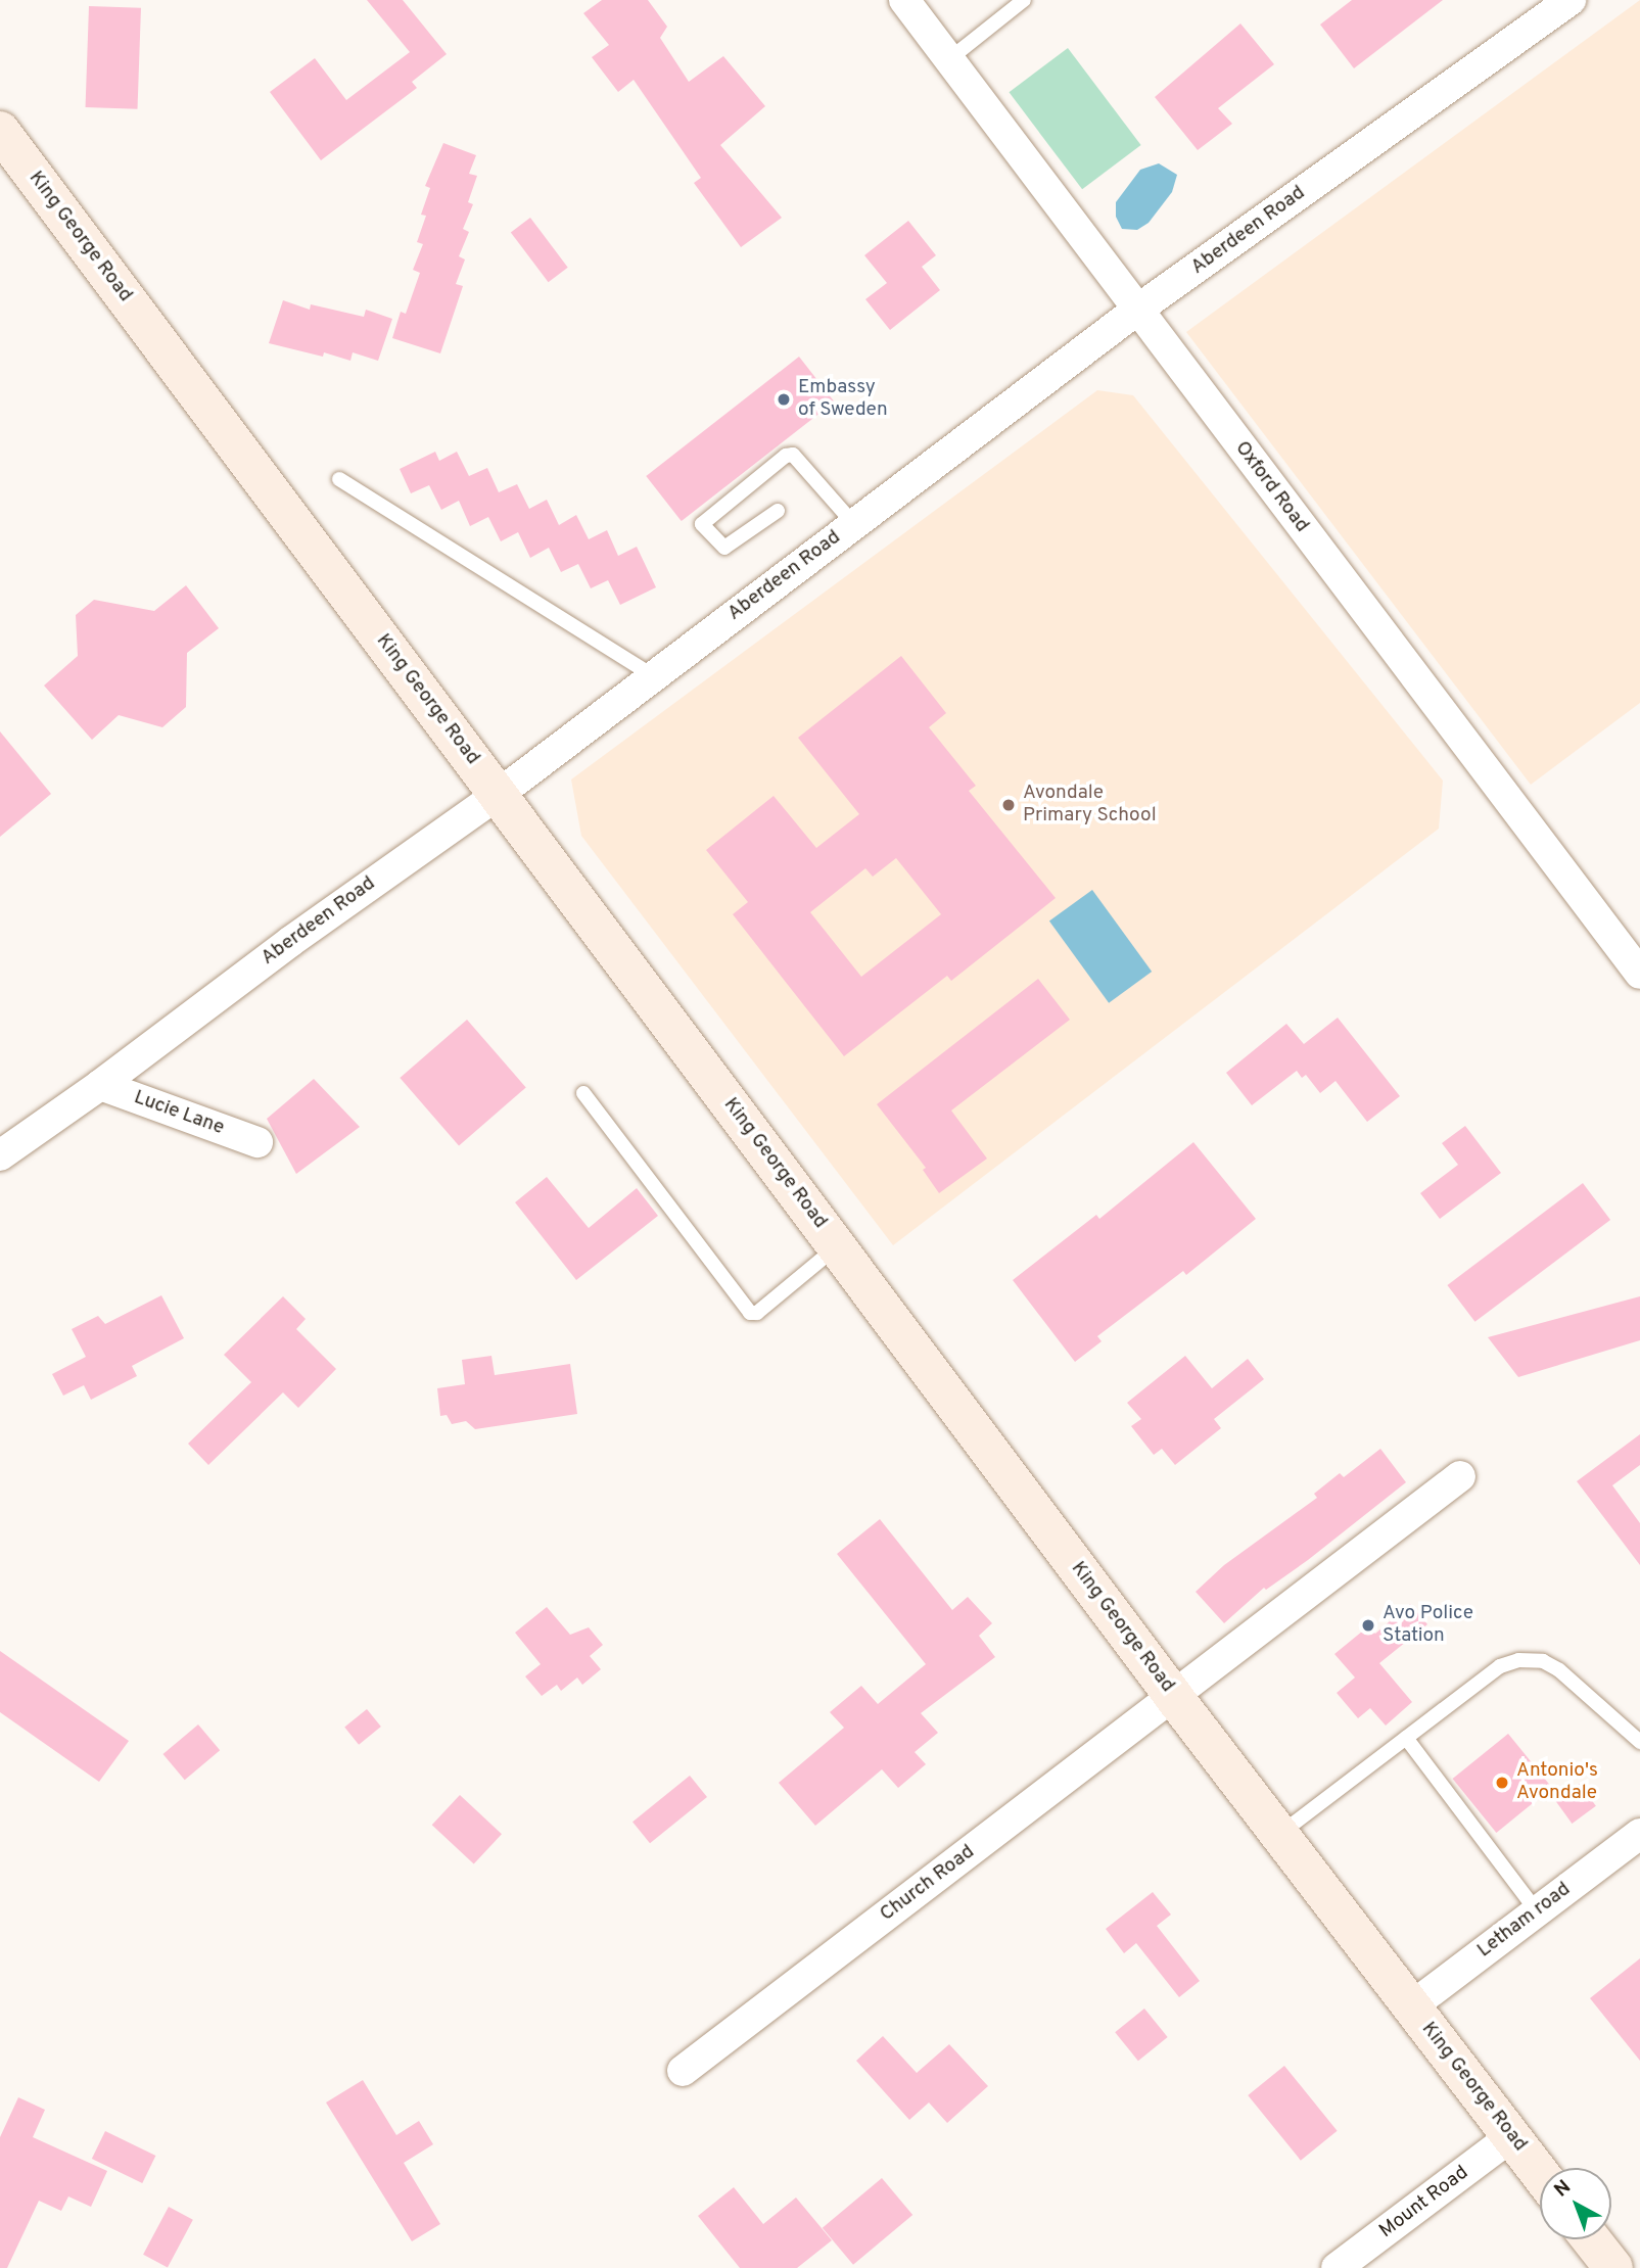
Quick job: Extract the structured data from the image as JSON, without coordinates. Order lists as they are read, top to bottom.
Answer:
{
  "streets": {
    "main road": ["King George Road"],
    "street": [
      "Aberdeen Road",
      "Oxford Road",
      "Lucie Lane",
      "Church Road",
      "Letham road",
      "Mount Road"
    ]
  },
  "crossings": [
    ["Aberdeen Road", "King George Road"],
    ["Aberdeen Road", "Oxford Road"],
    ["Aberdeen Road", "Lucie Lane"],
    ["King George Road", "Church Road"],
    ["King George Road", "Letham road"],
    ["King George Road", "Mount Road"]
  ],
  "places": [
    "Embassy of Sweden",
    "Avondale Primary School",
    "Avo Police Station",
    "Antonio's Avondale"
  ],
  "north": "top left"
}
